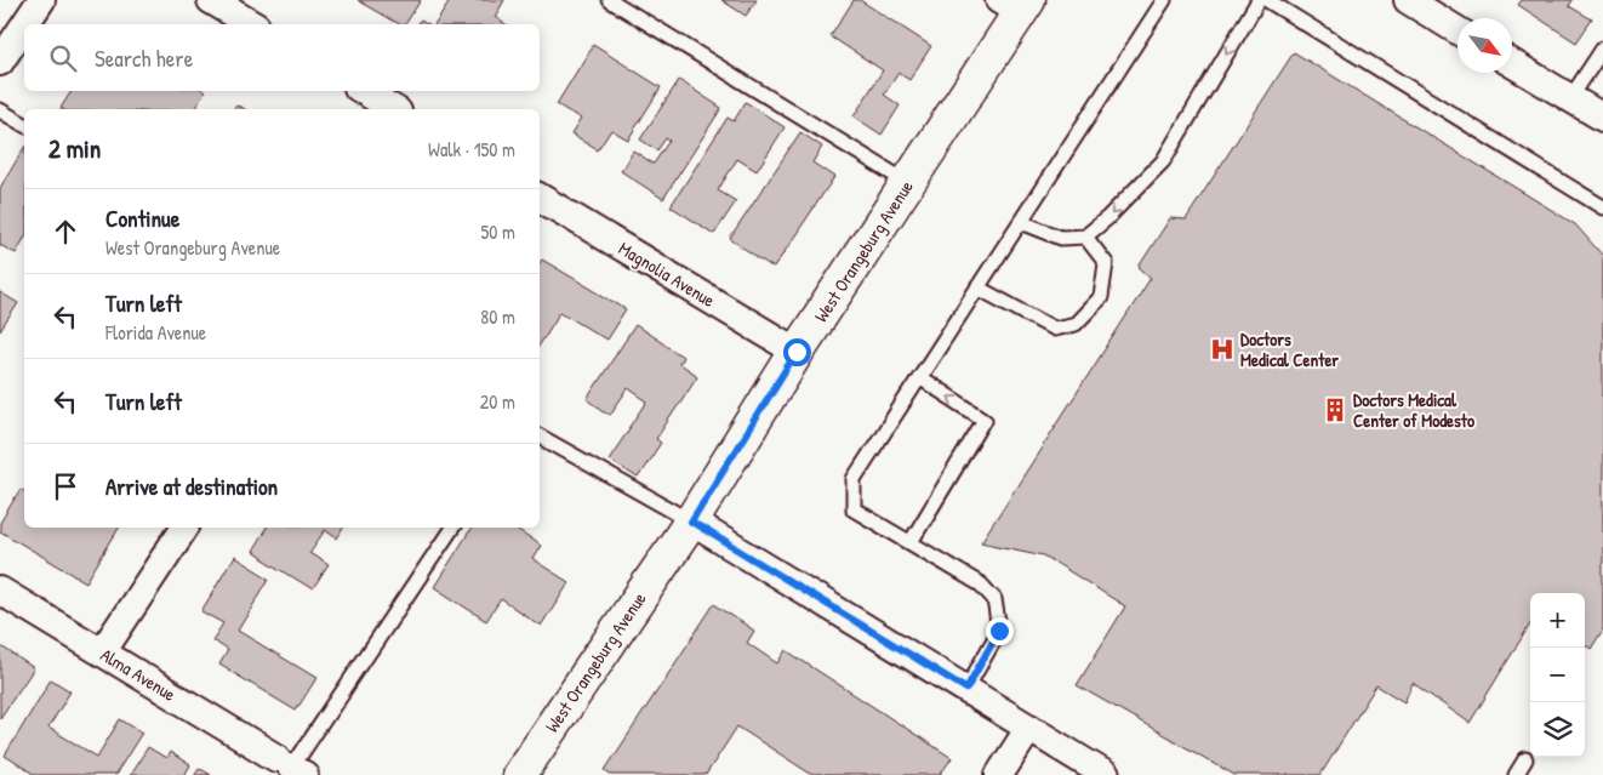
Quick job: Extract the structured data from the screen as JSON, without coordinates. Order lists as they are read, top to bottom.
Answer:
{
  "streets": {
    "street": ["West Orangeburg Avenue", "Magnolia Avenue", "Alma Avenue"]
  },
  "crossings": [
    ["West Orangeburg Avenue", "Magnolia Avenue"]
  ],
  "places": {
    "hospital": ["Doctors Medical Center"],
    "building": ["Doctors Medical Center of Modesto"]
  },
  "north": "bottom right",
  "page": {
    "search": "Search here",
    "heading": ["2 min", "Walk · 150 m"],
    "list": [
      ["Continue", "West Orangeburg Avenue", "50 m"],
      ["Turn left", "Florida Avenue", "80 m"],
      ["Turn left", "20 m"],
      "Arrive at destination"
    ],
    "map_buttons": ["+", "−"]
  }
}
